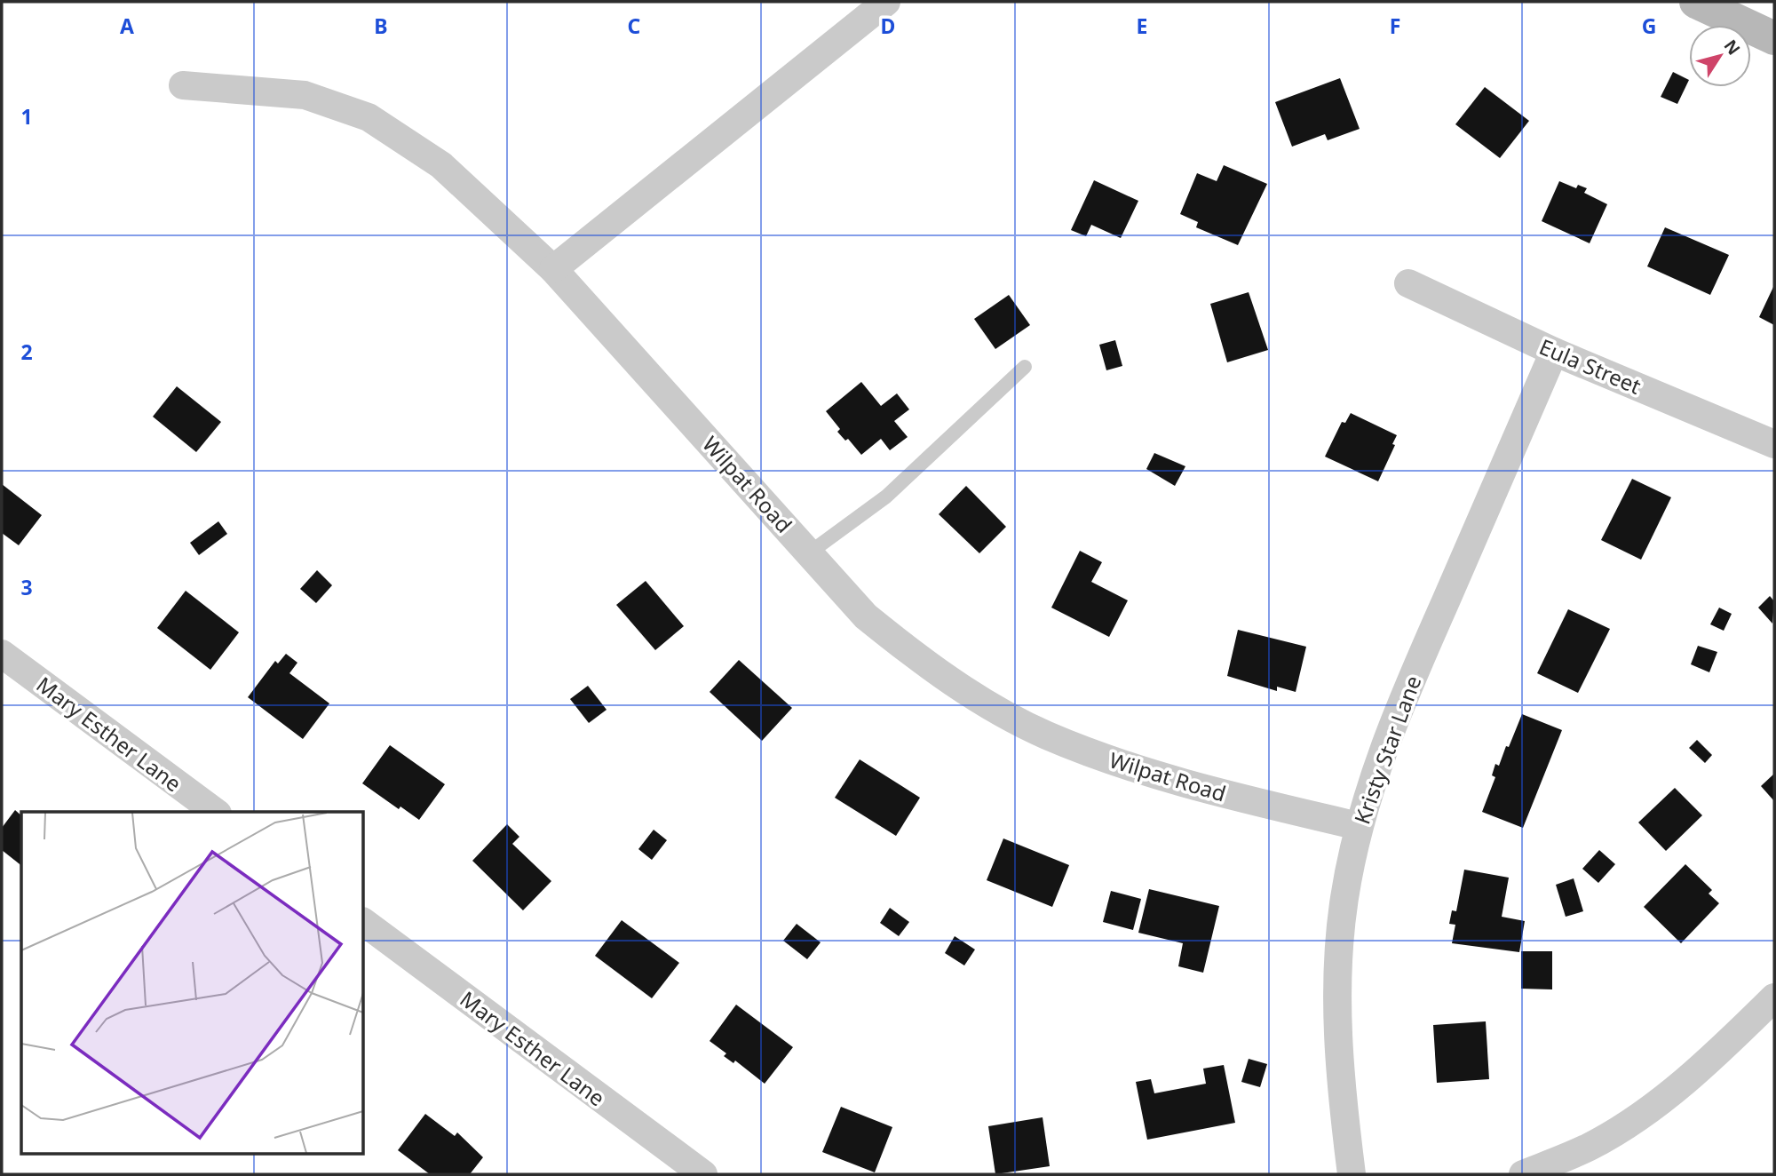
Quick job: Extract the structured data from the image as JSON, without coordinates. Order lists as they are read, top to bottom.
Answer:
{
  "streets": {
    "street": [
      "Eula Street",
      "Wilpat Road",
      "Mary Esther Lane",
      "Kristy Star Lane"
    ]
  },
  "crossings": [
    ["Eula Street", "Kristy Star Lane"],
    ["Wilpat Road", "Kristy Star Lane"]
  ],
  "north": "top right",
  "grid": {
    "columns": [
      "A",
      "B",
      "C",
      "D",
      "E",
      "F",
      "G"
    ],
    "rows": ["1", "2", "3"]
  }
}
